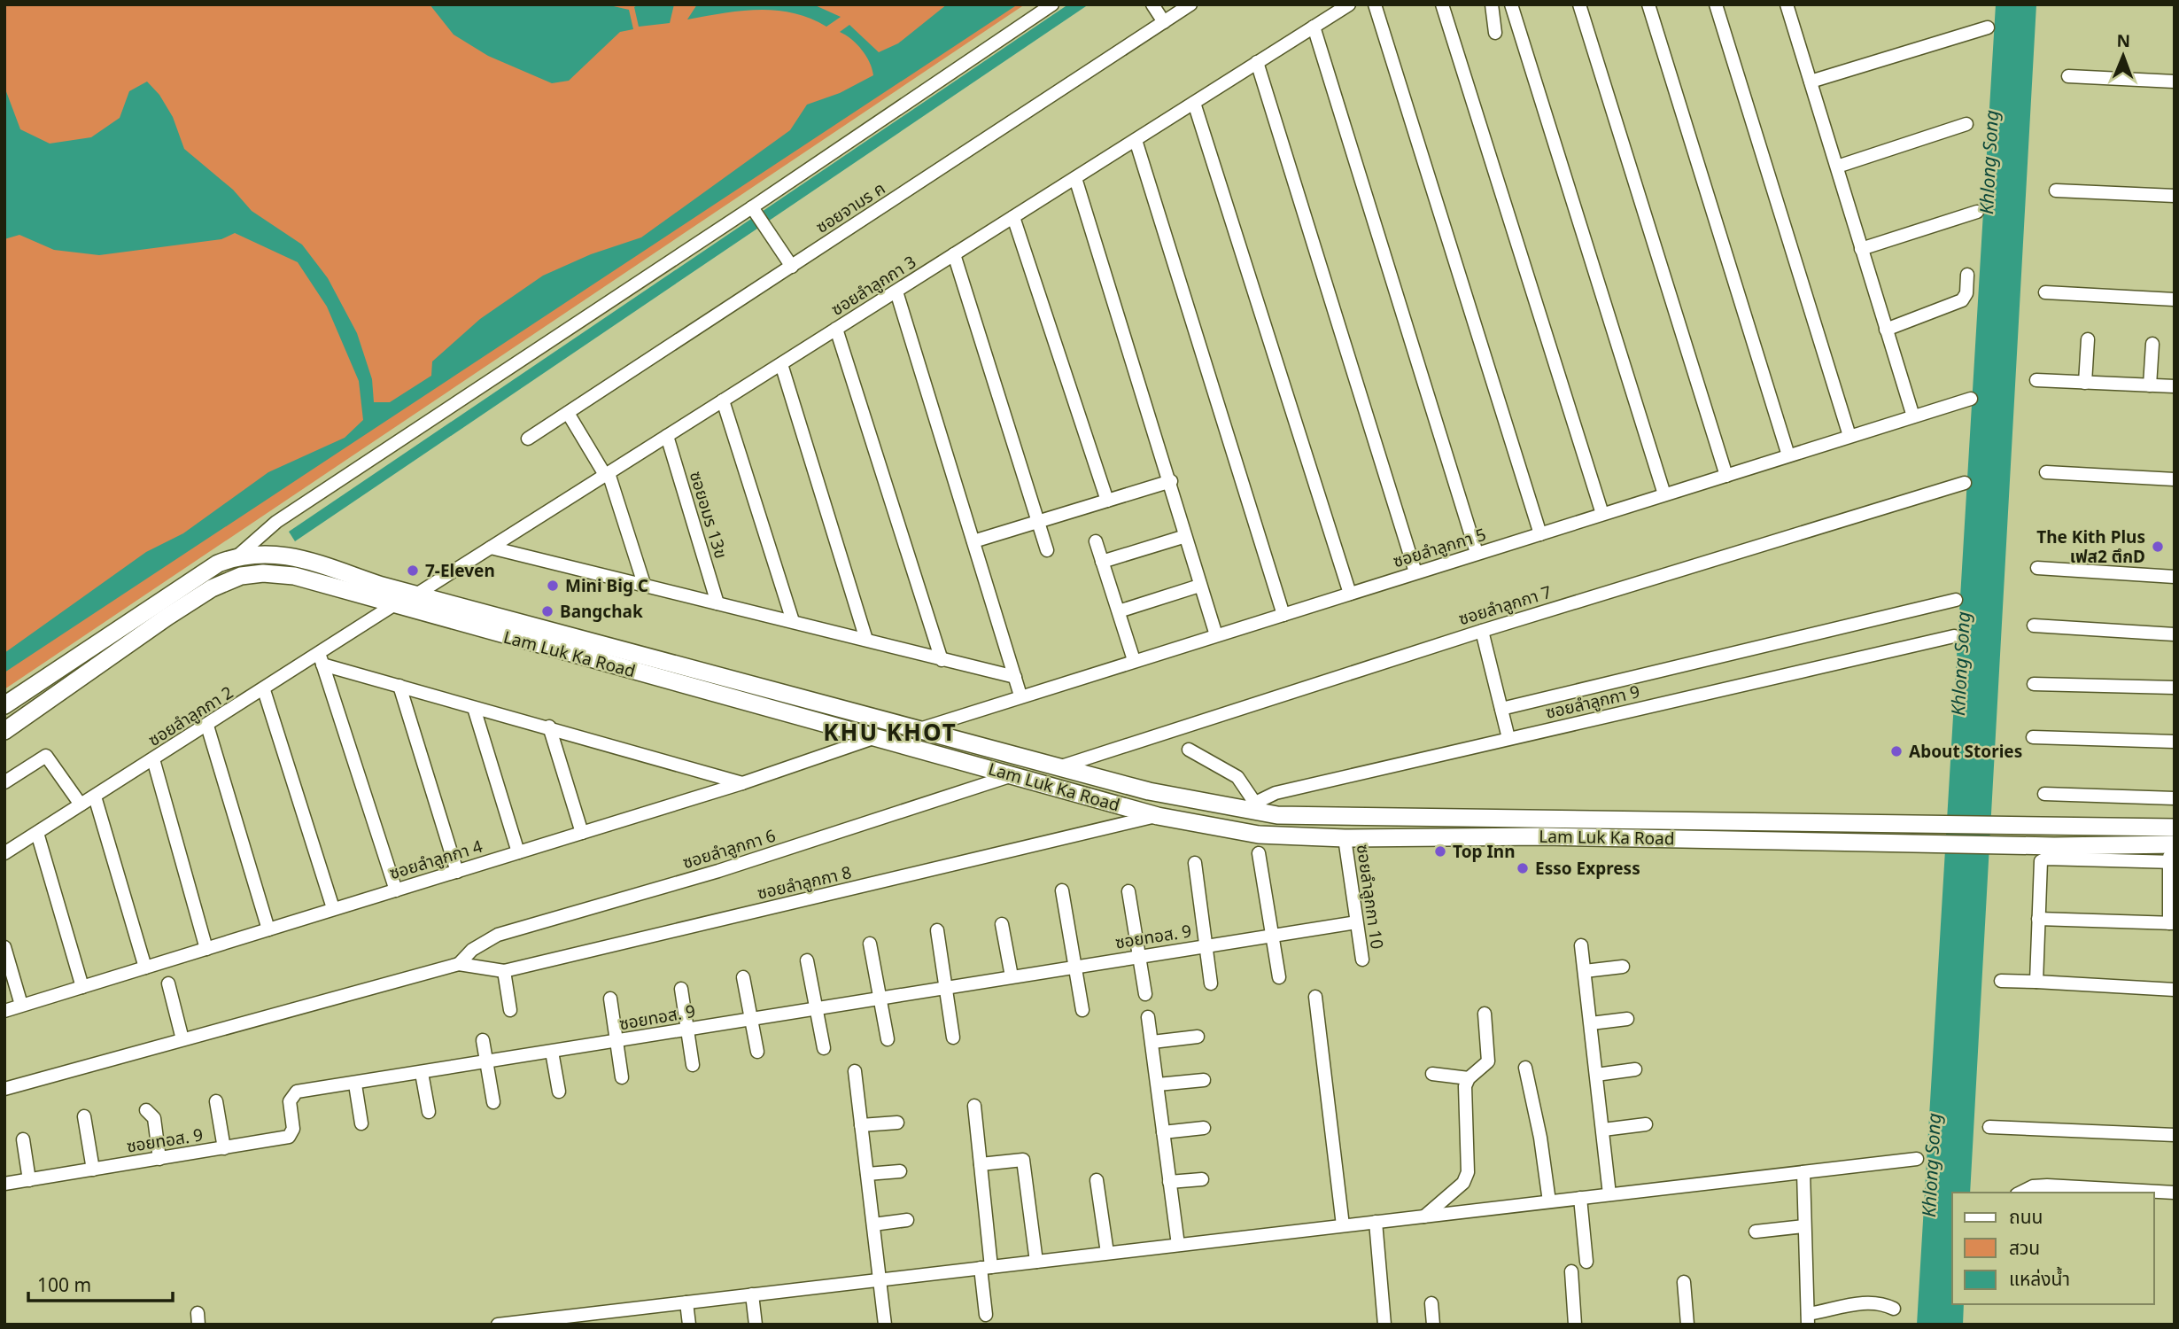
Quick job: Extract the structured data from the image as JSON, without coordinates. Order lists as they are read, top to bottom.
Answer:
{
  "streets": {
    "main road": ["Lam Luk Ka Road"],
    "street": [
      "ซอยจามร ค",
      "ซอยลำลูกกา 3",
      "ซอยอมร 13ข",
      "ซอยลำลูกกา 5",
      "ซอยลำลูกกา 7",
      "ซอยลำลูกกา 9",
      "ซอยลำลูกกา 2",
      "ซอยลำลูกกา 6",
      "ซอยลำลูกกา 4",
      "ซอยลำลูกกา 8",
      "ซอยลำลูกกา 10",
      "ซอยทอส. 9"
    ]
  },
  "crossings": [
    ["ซอยลำลูกกา 3", "ซอยอมร 13ข"],
    ["ซอยลำลูกกา 3", "Lam Luk Ka Road"],
    ["ซอยลำลูกกา 5", "Lam Luk Ka Road"],
    ["ซอยลำลูกกา 7", "Lam Luk Ka Road"],
    ["Lam Luk Ka Road", "ซอยลำลูกกา 9"],
    ["Lam Luk Ka Road", "ซอยลำลูกกา 2"],
    ["Lam Luk Ka Road", "ซอยลำลูกกา 6"],
    ["Lam Luk Ka Road", "ซอยลำลูกกา 4"],
    ["Lam Luk Ka Road", "ซอยลำลูกกา 8"],
    ["Lam Luk Ka Road", "ซอยลำลูกกา 10"],
    ["ซอยลำลูกกา 6", "ซอยลำลูกกา 8"],
    ["ซอยลำลูกกา 10", "ซอยทอส. 9"]
  ],
  "districts": ["KHU KHOT"],
  "water": ["Khlong Song"],
  "places": [
    "The Kith Plus เฟส2 ตึกD",
    "7-Eleven",
    "Mini Big C",
    "Bangchak",
    "About Stories",
    "Top Inn",
    "Esso Express"
  ],
  "legend": ["ถนน", "สวน", "แหล่งน้ำ"],
  "scale_bar": "100 m",
  "north": "top"
}
